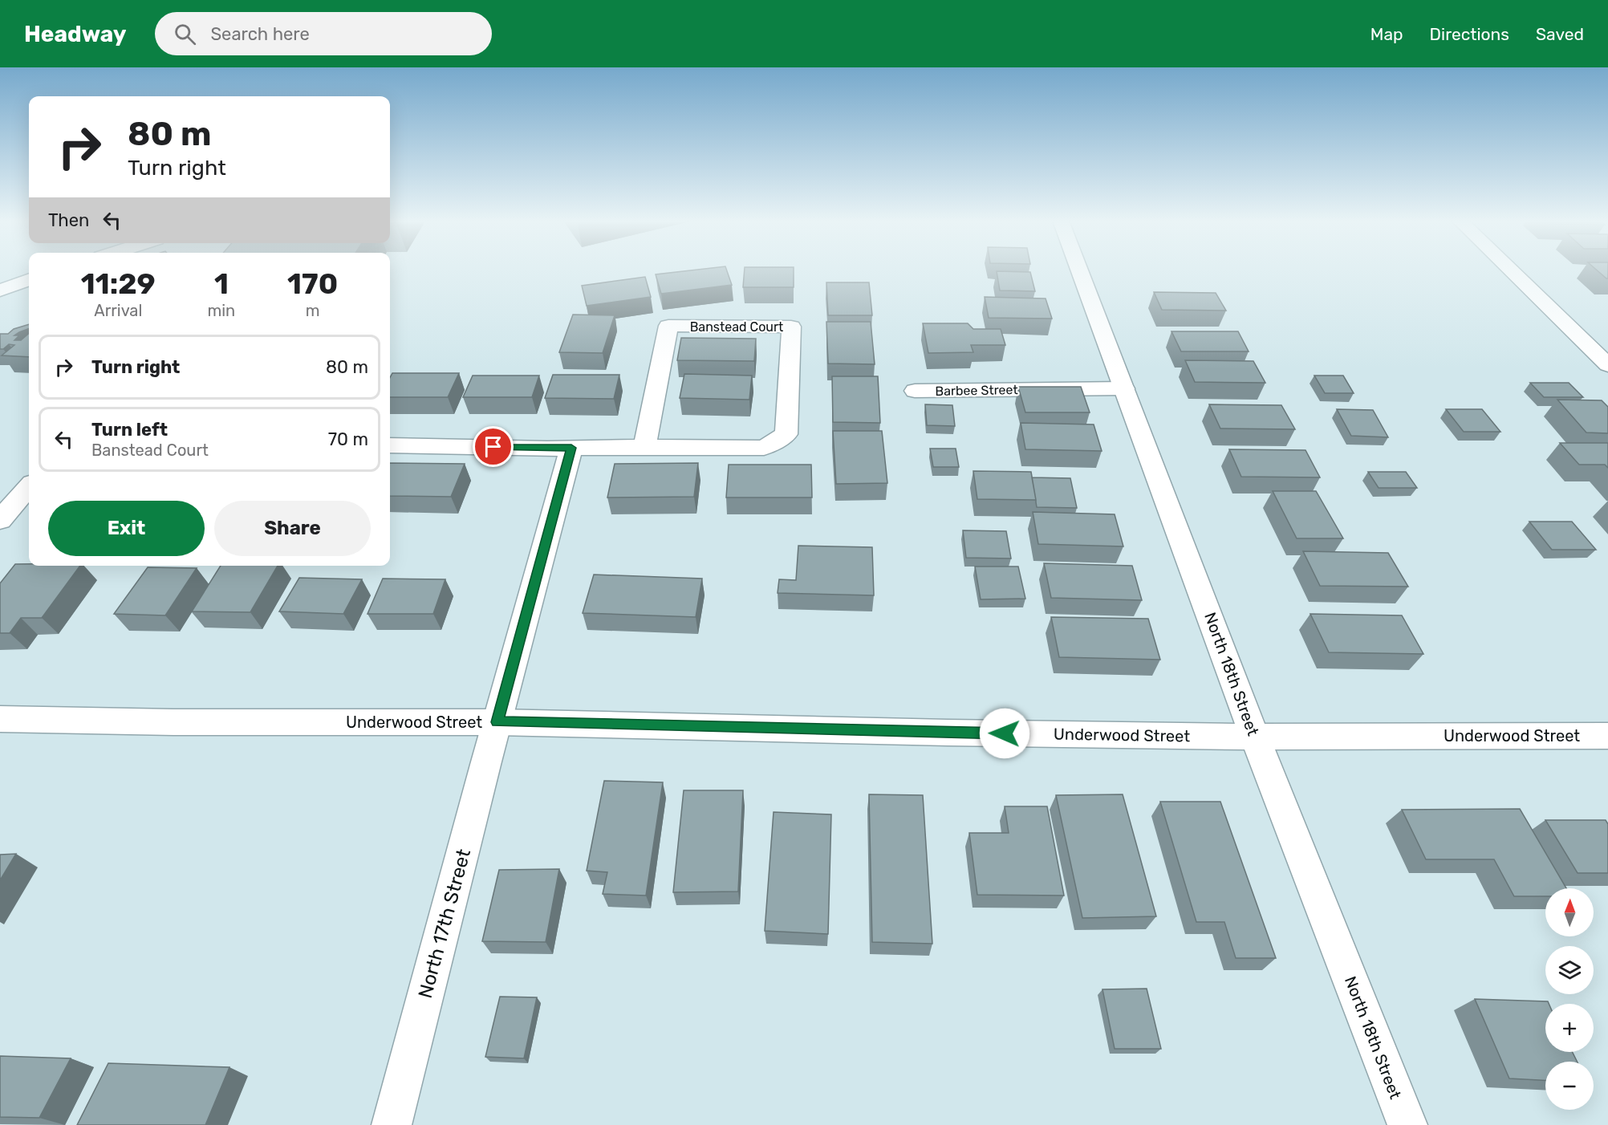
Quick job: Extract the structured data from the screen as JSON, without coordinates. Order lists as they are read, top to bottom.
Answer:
{
  "streets": {
    "street": [
      "Banstead Court",
      "Barbee Street",
      "North 18th Street",
      "Underwood Street",
      "North 17th Street"
    ]
  },
  "crossings": [
    ["Banstead Court", "North 17th Street"],
    ["Barbee Street", "North 18th Street"],
    ["North 18th Street", "Underwood Street"],
    ["Underwood Street", "North 17th Street"]
  ],
  "north": "top",
  "page": {
    "header": "Headway",
    "search": "Search here",
    "nav": ["Map", "Directions", "Saved"],
    "turn": ["80 m", "Turn right"],
    "then": "Then",
    "eta": [
      "11:29",
      "Arrival",
      "1",
      "min",
      "170",
      "m"
    ],
    "list": [
      {
        "name": "Turn right",
        "value": "80 m"
      },
      {
        "name": "Turn left",
        "note": "Banstead Court",
        "value": "70 m"
      }
    ],
    "buttons": ["Exit", "Share"],
    "map_buttons": ["+", "−"]
  }
}
